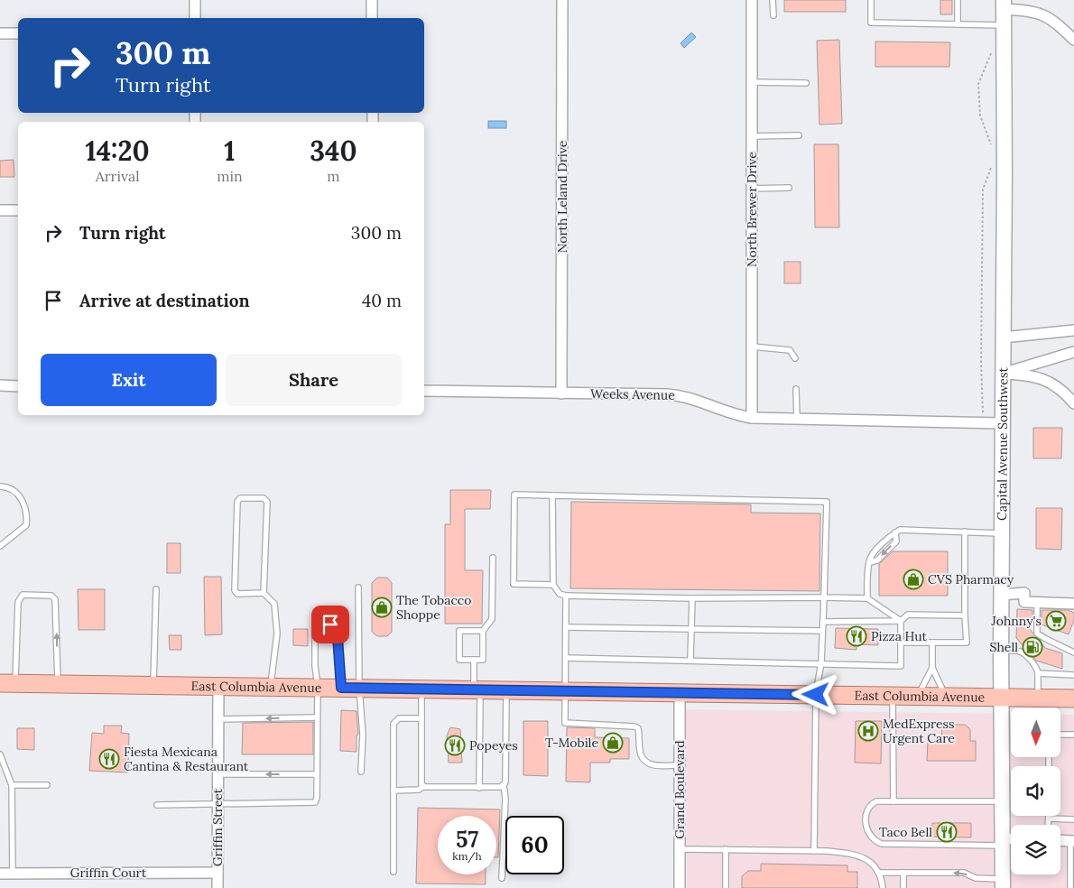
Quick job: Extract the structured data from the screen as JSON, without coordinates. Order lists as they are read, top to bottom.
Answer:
{
  "streets": {
    "main road": ["Capital Avenue Southwest", "East Columbia Avenue"],
    "street": [
      "North Leland Drive",
      "North Brewer Drive",
      "Weeks Avenue",
      "Grand Boulevard",
      "Griffin Street",
      "Griffin Court"
    ]
  },
  "crossings": [
    ["North Leland Drive", "Weeks Avenue"],
    ["North Brewer Drive", "Weeks Avenue"],
    ["Weeks Avenue", "Capital Avenue Southwest"],
    ["Capital Avenue Southwest", "East Columbia Avenue"],
    ["East Columbia Avenue", "Grand Boulevard"],
    ["East Columbia Avenue", "Griffin Street"],
    ["Griffin Street", "Griffin Court"]
  ],
  "places": {
    "shop": ["CVS Pharmacy", "The Tobacco Shoppe", "T-Mobile"],
    "supermarket": ["Johnny's"],
    "restaurant": [
      "Pizza Hut",
      "Popeyes",
      "Fiesta Mexicana Cantina & Restaurant",
      "Taco Bell"
    ],
    "fuel station": ["Shell"],
    "hospital": ["MedExpress Urgent Care"]
  },
  "north": "bottom",
  "page": {
    "turn": ["300 m", "Turn right"],
    "eta": [
      "14:20",
      "Arrival",
      "1",
      "min",
      "340",
      "m"
    ],
    "list": [
      {
        "name": "Turn right",
        "value": "300 m"
      },
      {
        "name": "Arrive at destination",
        "value": "40 m"
      }
    ],
    "buttons": ["Exit", "Share"],
    "speed": "57 km/h",
    "limit": "60"
  }
}
